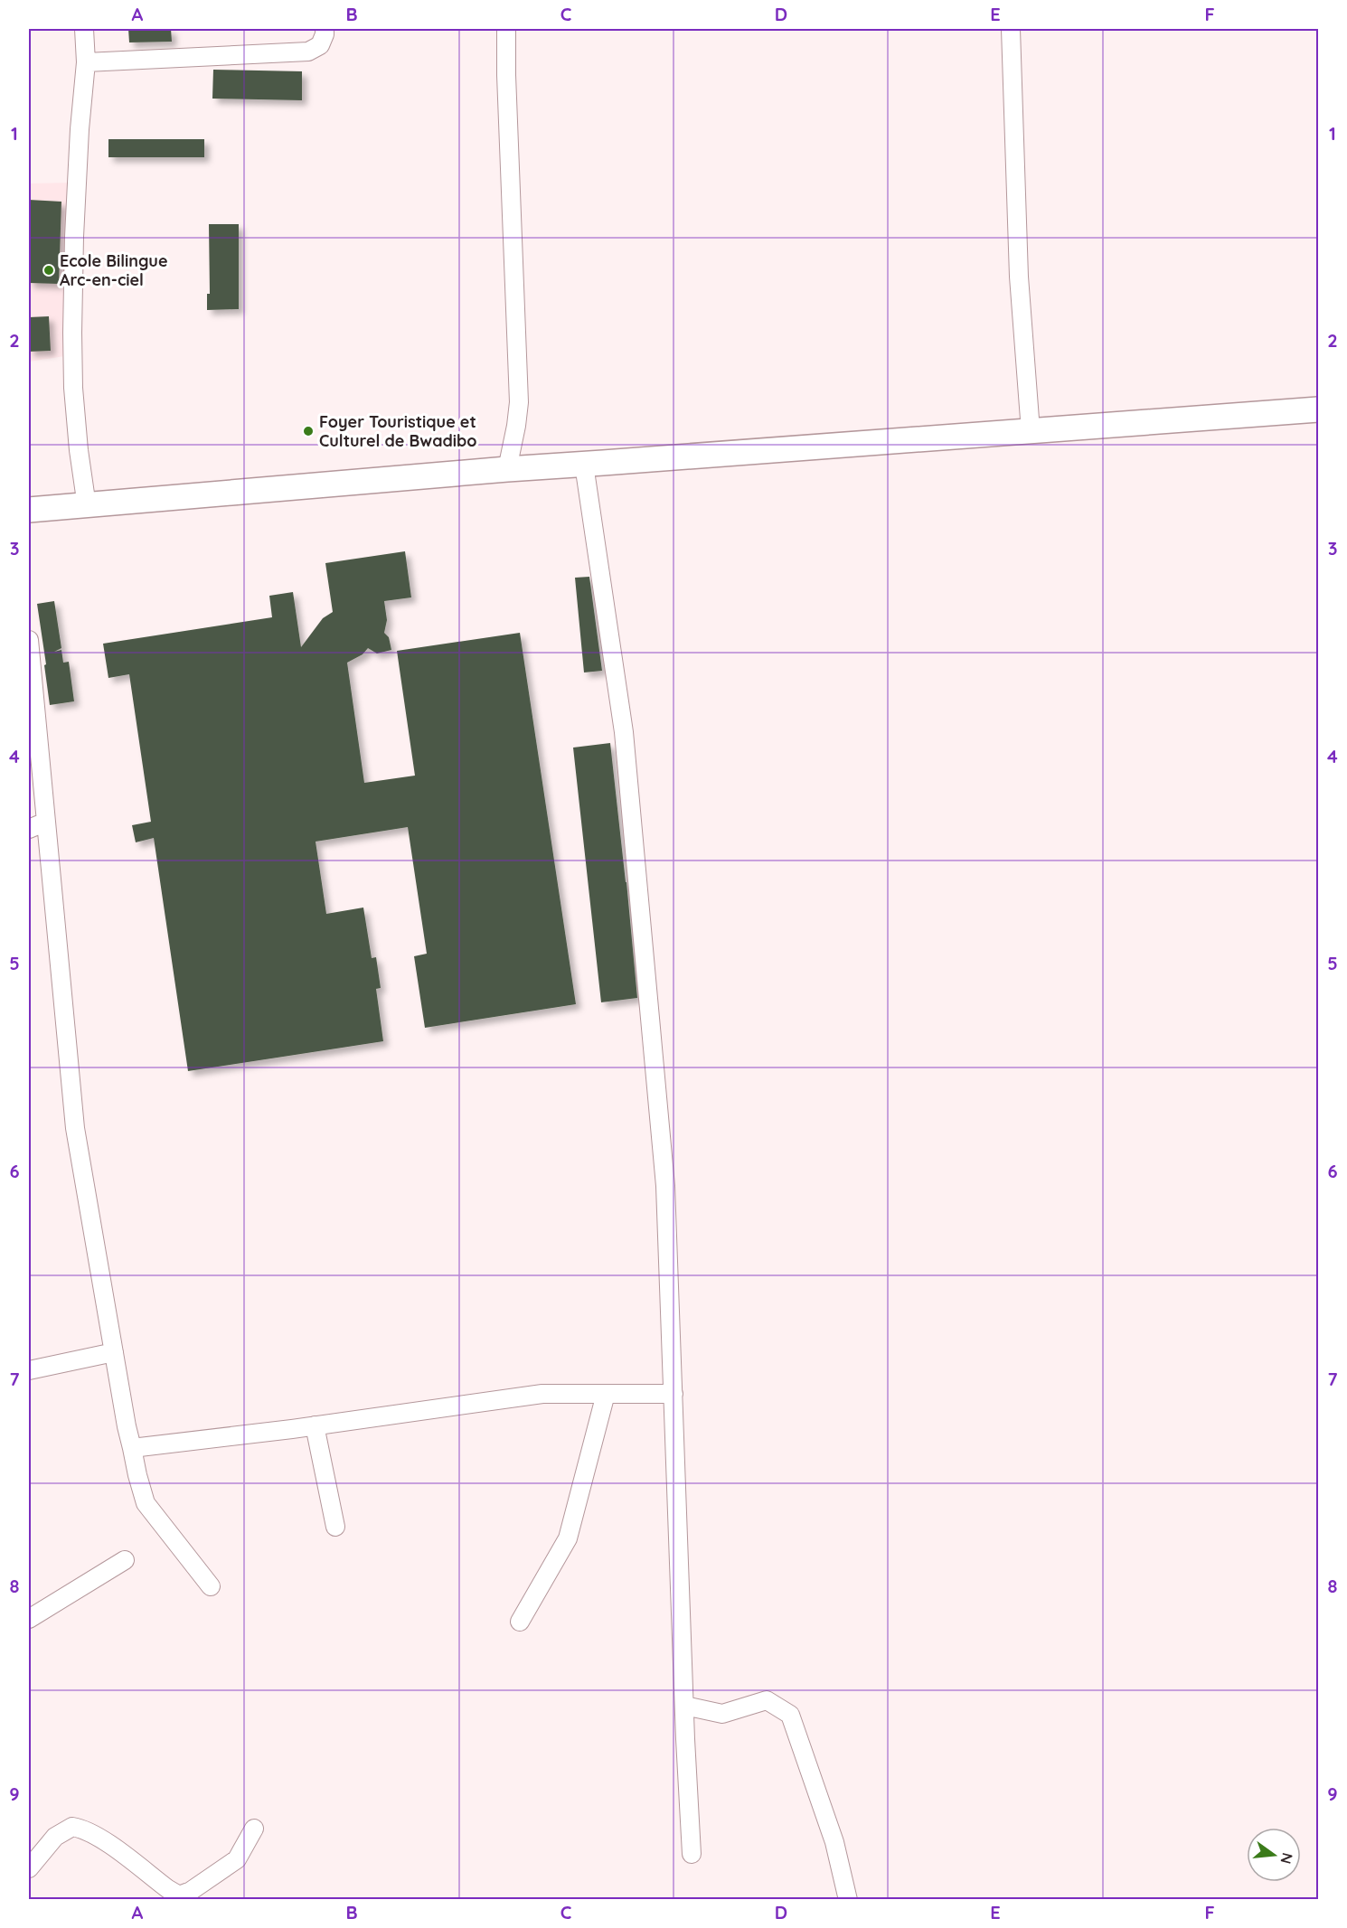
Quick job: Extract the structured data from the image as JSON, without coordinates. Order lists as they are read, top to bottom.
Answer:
{
  "places": ["Ecole Bilingue Arc-en-ciel", "Foyer Touristique et Culturel de Bwadibo"],
  "north": "right",
  "grid": {
    "columns": [
      "A",
      "B",
      "C",
      "D",
      "E",
      "F"
    ],
    "rows": [
      "1",
      "2",
      "3",
      "4",
      "5",
      "6",
      "7",
      "8",
      "9"
    ]
  }
}
